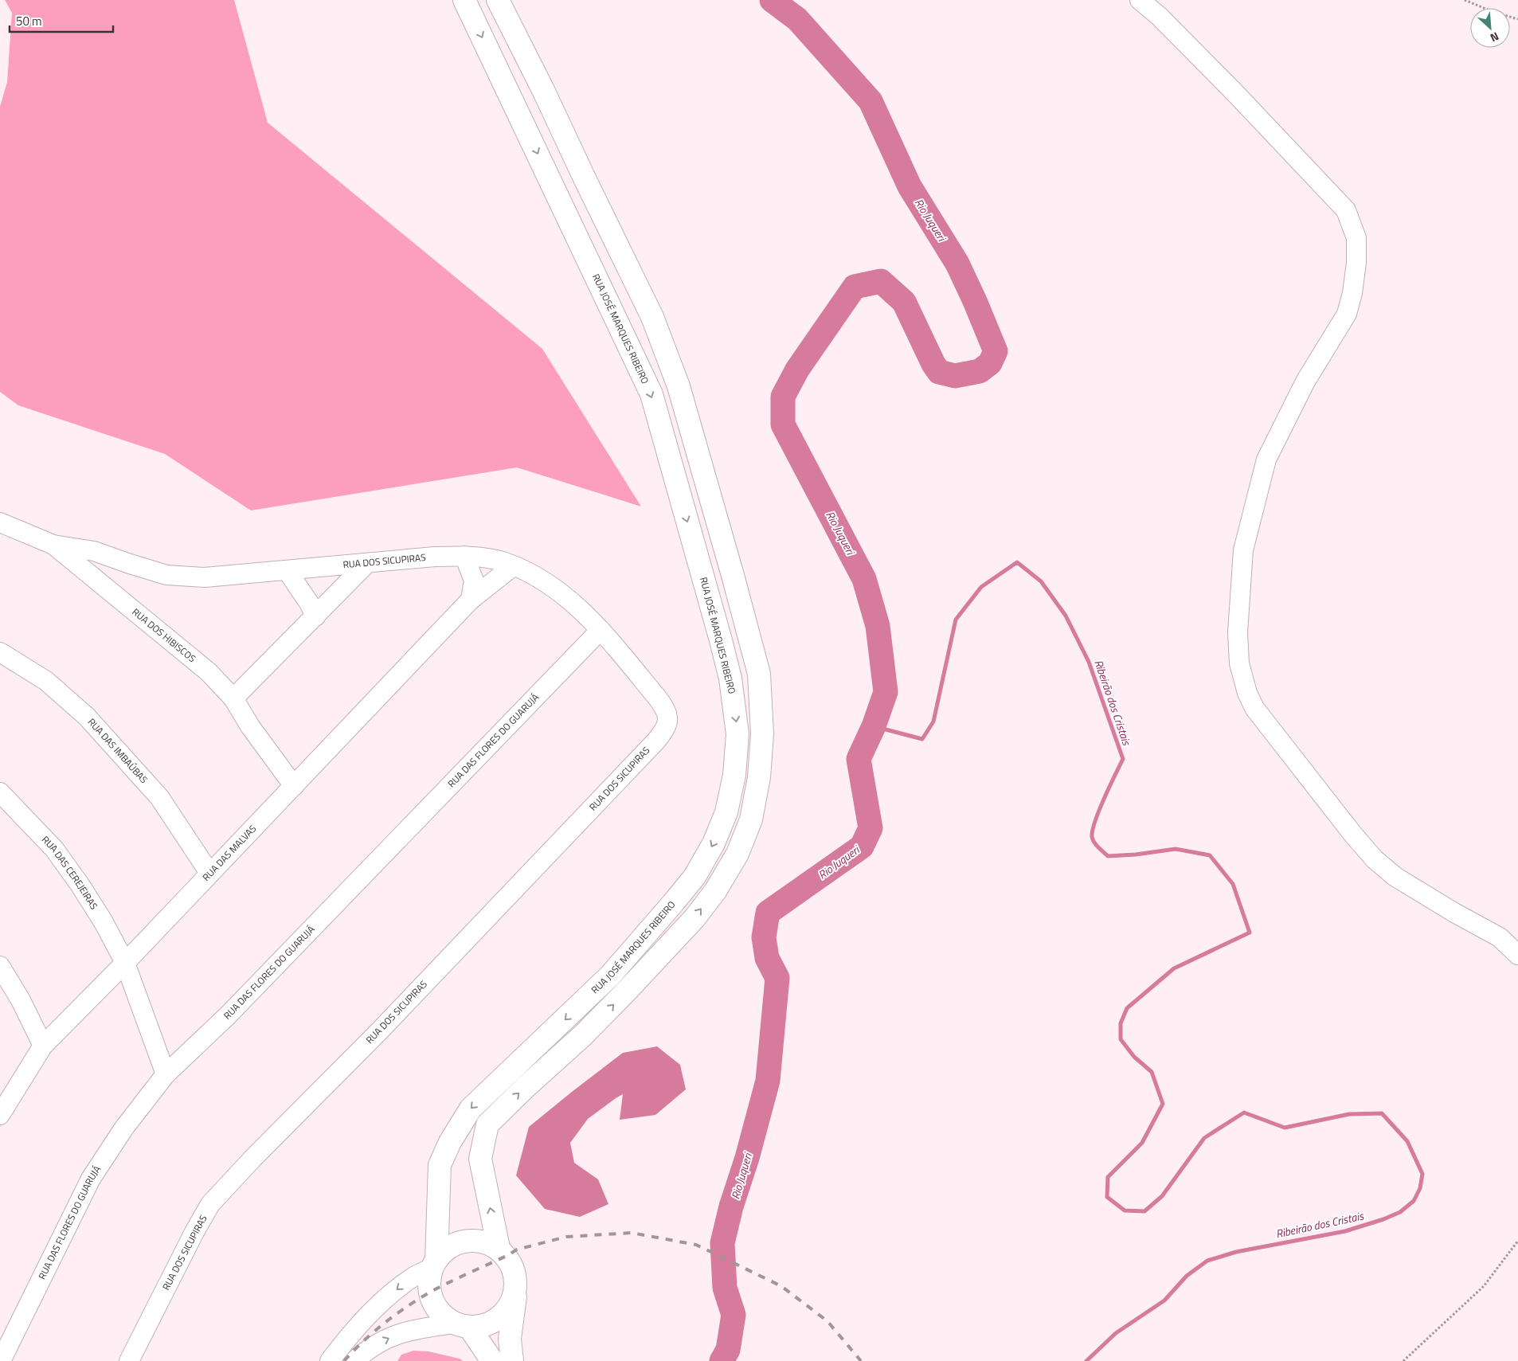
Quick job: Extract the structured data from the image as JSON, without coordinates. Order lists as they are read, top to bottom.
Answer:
{
  "streets": {
    "main road": ["RUA JOSÉ MARQUES RIBEIRO"],
    "street": [
      "RUA DOS SICUPIRAS",
      "RUA DOS HIBISCOS",
      "RUA DAS FLORES DO GUARUJÁ",
      "RUA DAS IMBAÚBAS",
      "RUA DAS MALVAS",
      "RUA DAS CEREJEIRAS"
    ]
  },
  "crossings": [
    ["RUA DOS SICUPIRAS", "RUA DOS HIBISCOS"],
    ["RUA DOS SICUPIRAS", "RUA DAS FLORES DO GUARUJÁ"],
    ["RUA DOS SICUPIRAS", "RUA DAS MALVAS"],
    ["RUA DOS HIBISCOS", "RUA DAS MALVAS"],
    ["RUA DAS FLORES DO GUARUJÁ", "RUA DAS CEREJEIRAS"],
    ["RUA DAS IMBAÚBAS", "RUA DAS MALVAS"],
    ["RUA DAS MALVAS", "RUA DAS CEREJEIRAS"]
  ],
  "one_way": ["RUA JOSÉ MARQUES RIBEIRO"],
  "water": ["Rio Juqueri", "Ribeirão dos Cristais"],
  "scale_bar": "50 m",
  "north": "bottom right"
}
